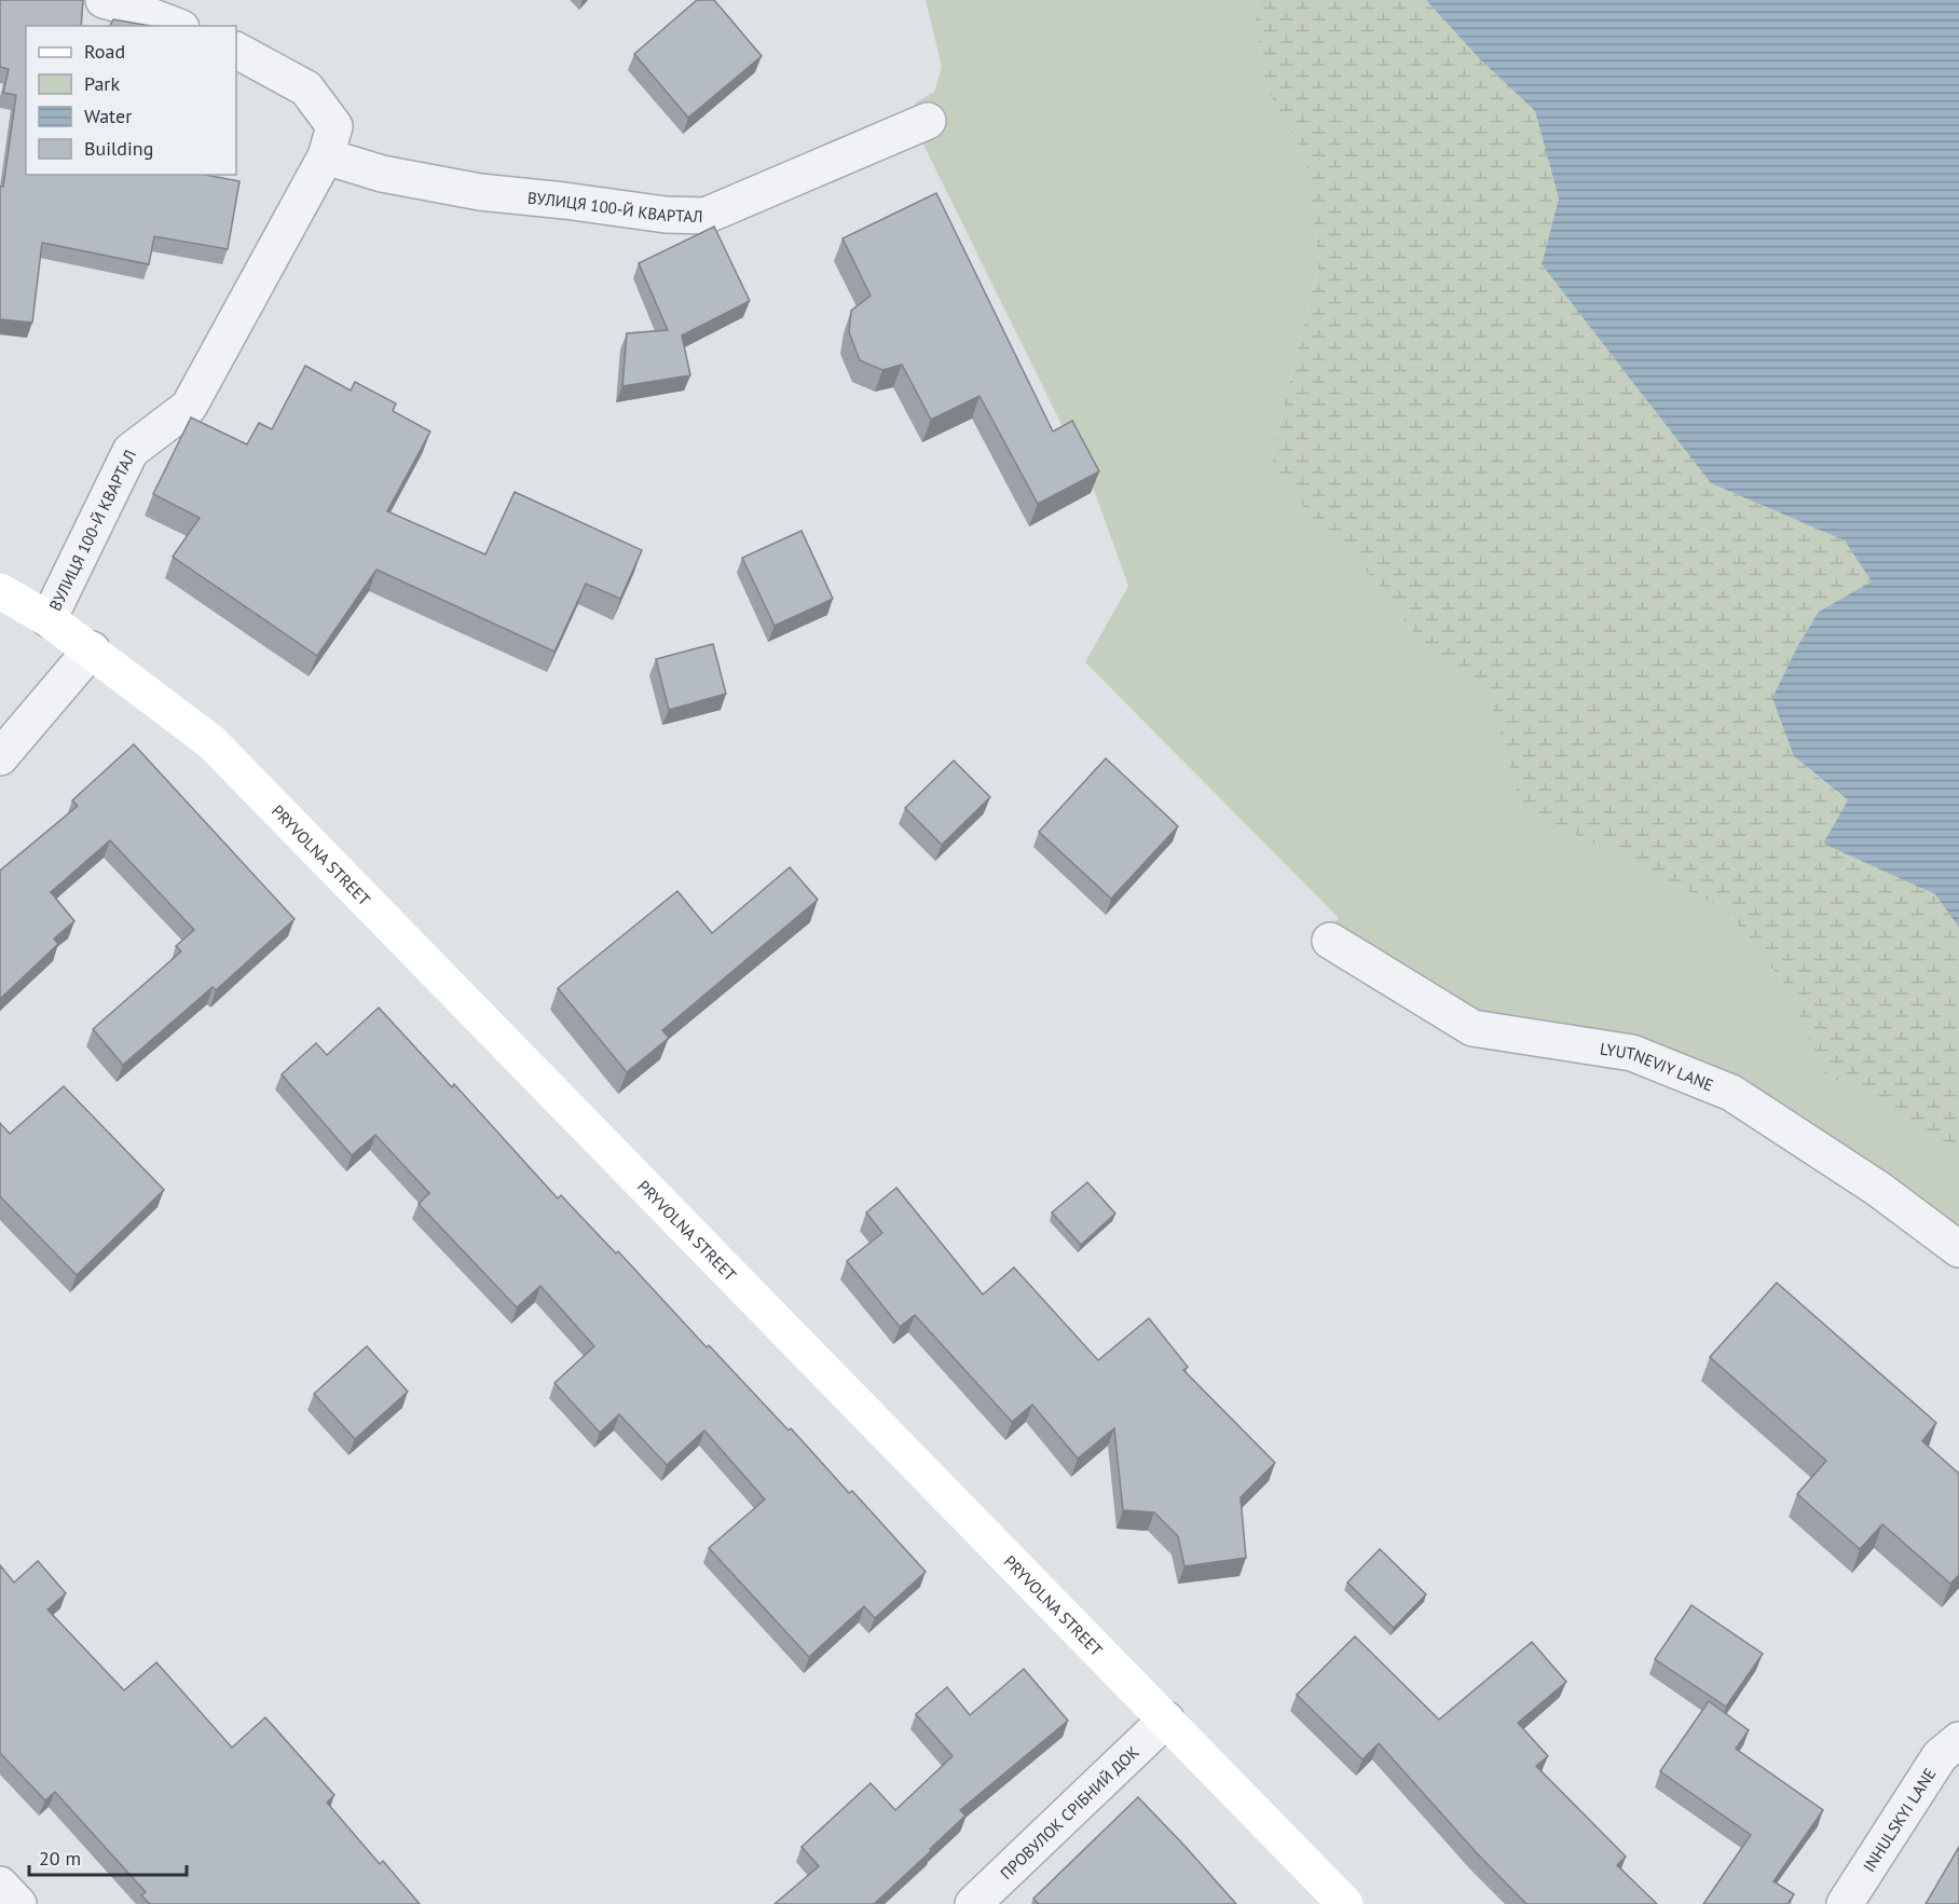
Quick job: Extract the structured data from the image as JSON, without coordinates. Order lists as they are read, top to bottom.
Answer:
{
  "streets": {
    "street": [
      "ВУЛИЦЯ 100-Й КВАРТАЛ",
      "PRYVOLNA STREET",
      "LYUTNEVIY LANE",
      "ПРОВУЛОК СРІБНИЙ ДОК",
      "INHULSKYI LANE"
    ]
  },
  "crossings": [
    ["ВУЛИЦЯ 100-Й КВАРТАЛ", "PRYVOLNA STREET"],
    ["PRYVOLNA STREET", "ПРОВУЛОК СРІБНИЙ ДОК"]
  ],
  "legend": [
    "Road",
    "Park",
    "Water",
    "Building"
  ],
  "scale_bar": "20 m"
}
